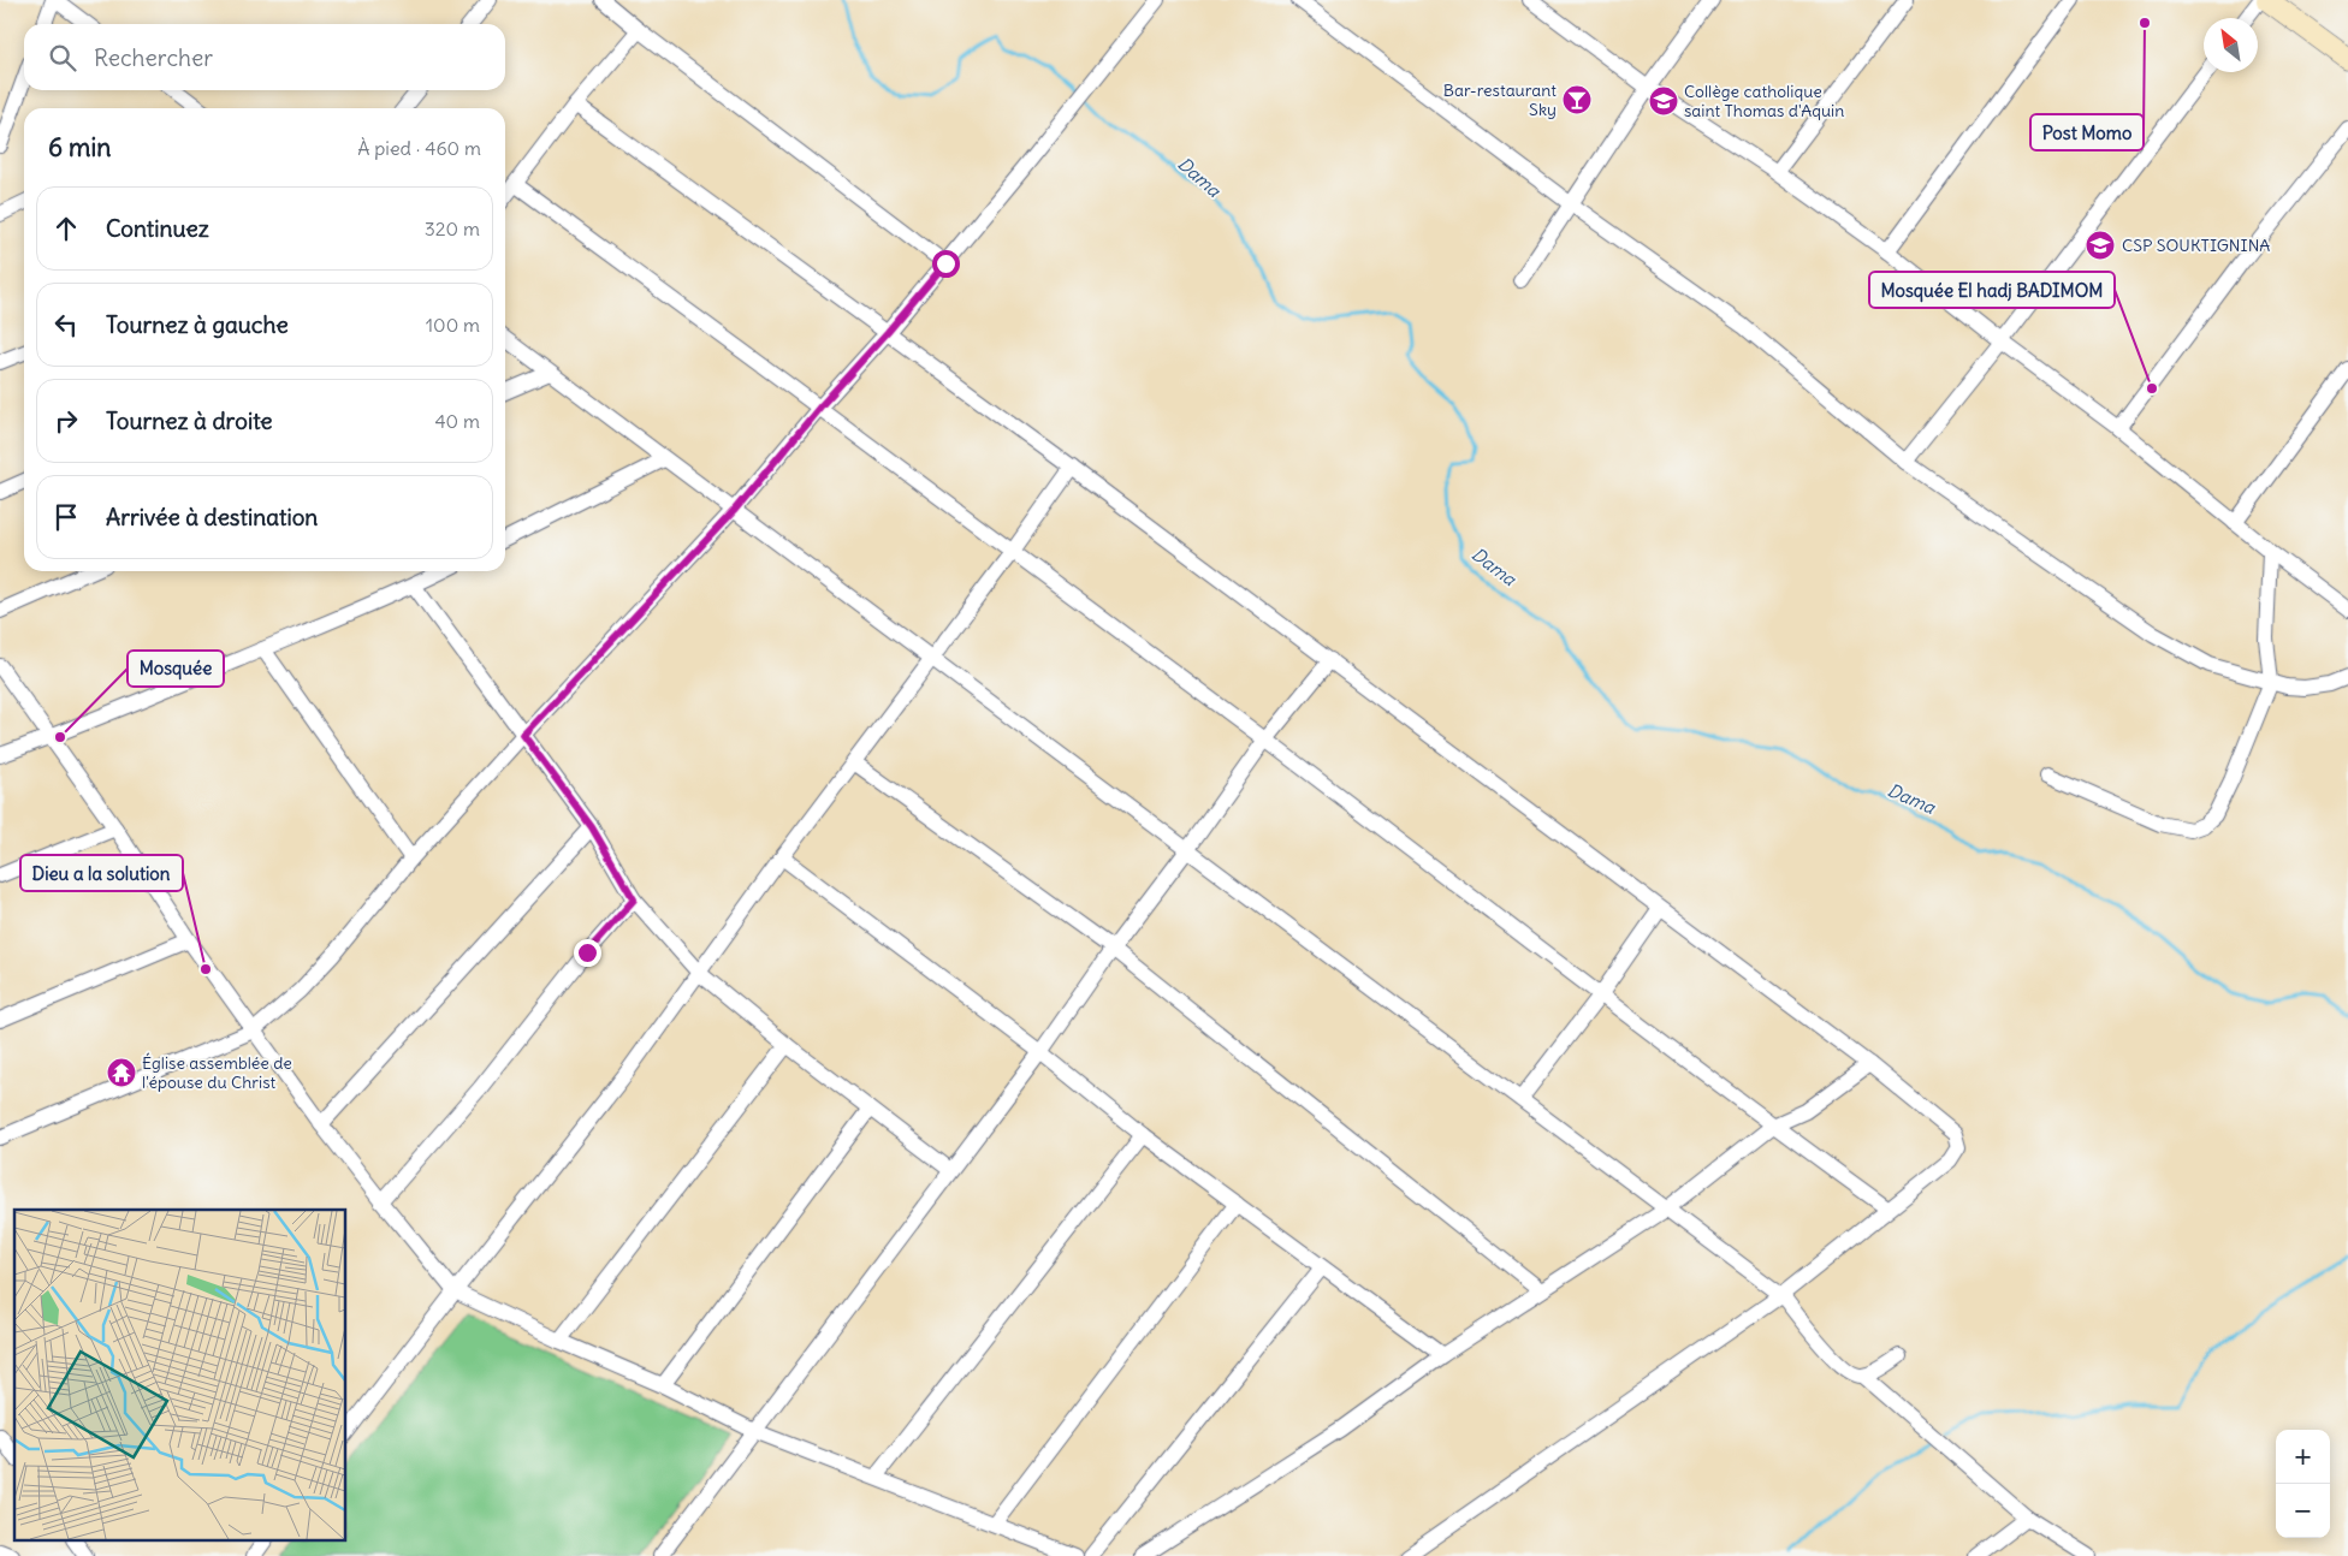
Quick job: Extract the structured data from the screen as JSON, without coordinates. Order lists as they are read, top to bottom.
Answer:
{
  "water": ["Dama"],
  "places": {
    "other": [
      "Post Momo",
      "Mosquée El hadj BADIMOM",
      "Mosquée",
      "Dieu a la solution"
    ],
    "bar": ["Bar-restaurant Sky"],
    "school or university": ["Collège catholique saint Thomas d'Aquin", "CSP SOUKTIGNINA"],
    "temple": ["Église assemblée de l'épouse du Christ"]
  },
  "north": "top left",
  "page": {
    "search": "Rechercher",
    "heading": ["6 min", "À pied · 460 m"],
    "list": [
      ["Continuez", "320 m"],
      ["Tournez à gauche", "100 m"],
      ["Tournez à droite", "40 m"],
      "Arrivée à destination"
    ],
    "map_buttons": ["+", "−"]
  }
}
